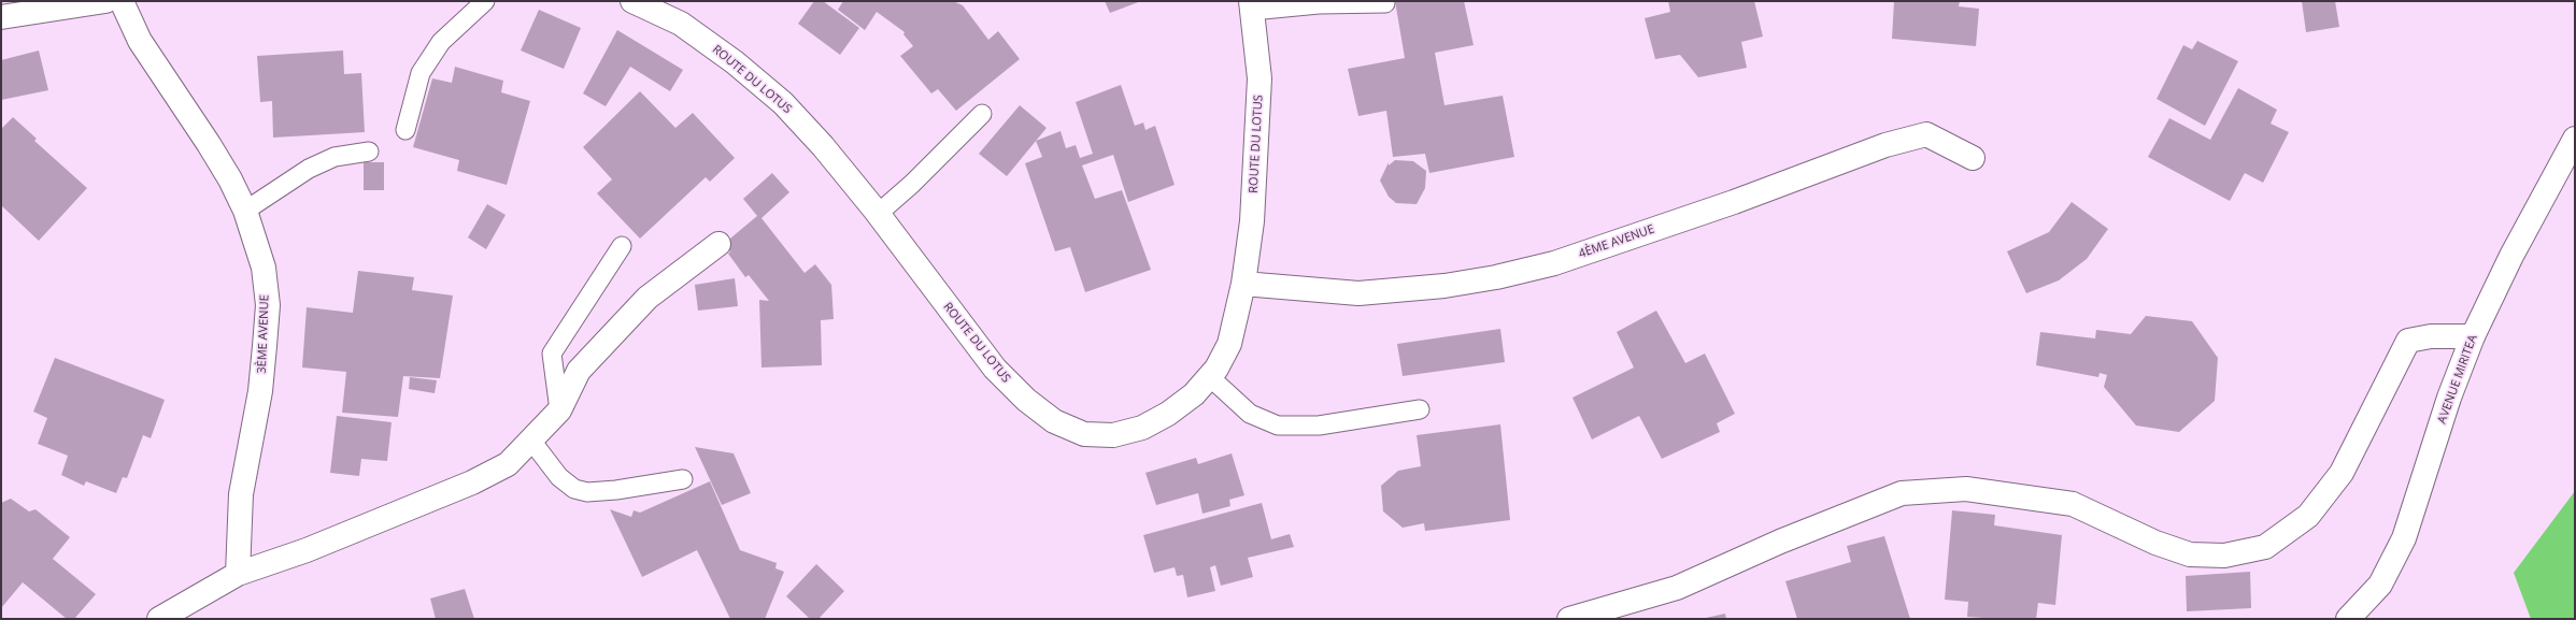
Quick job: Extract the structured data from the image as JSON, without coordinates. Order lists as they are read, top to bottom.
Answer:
{
  "streets": {
    "street": [
      "ROUTE DU LOTUS",
      "4ÈME AVENUE",
      "3ÈME AVENUE",
      "AVENUE MIRITEA"
    ]
  },
  "crossings": [
    ["ROUTE DU LOTUS", "4ÈME AVENUE"]
  ]
}
